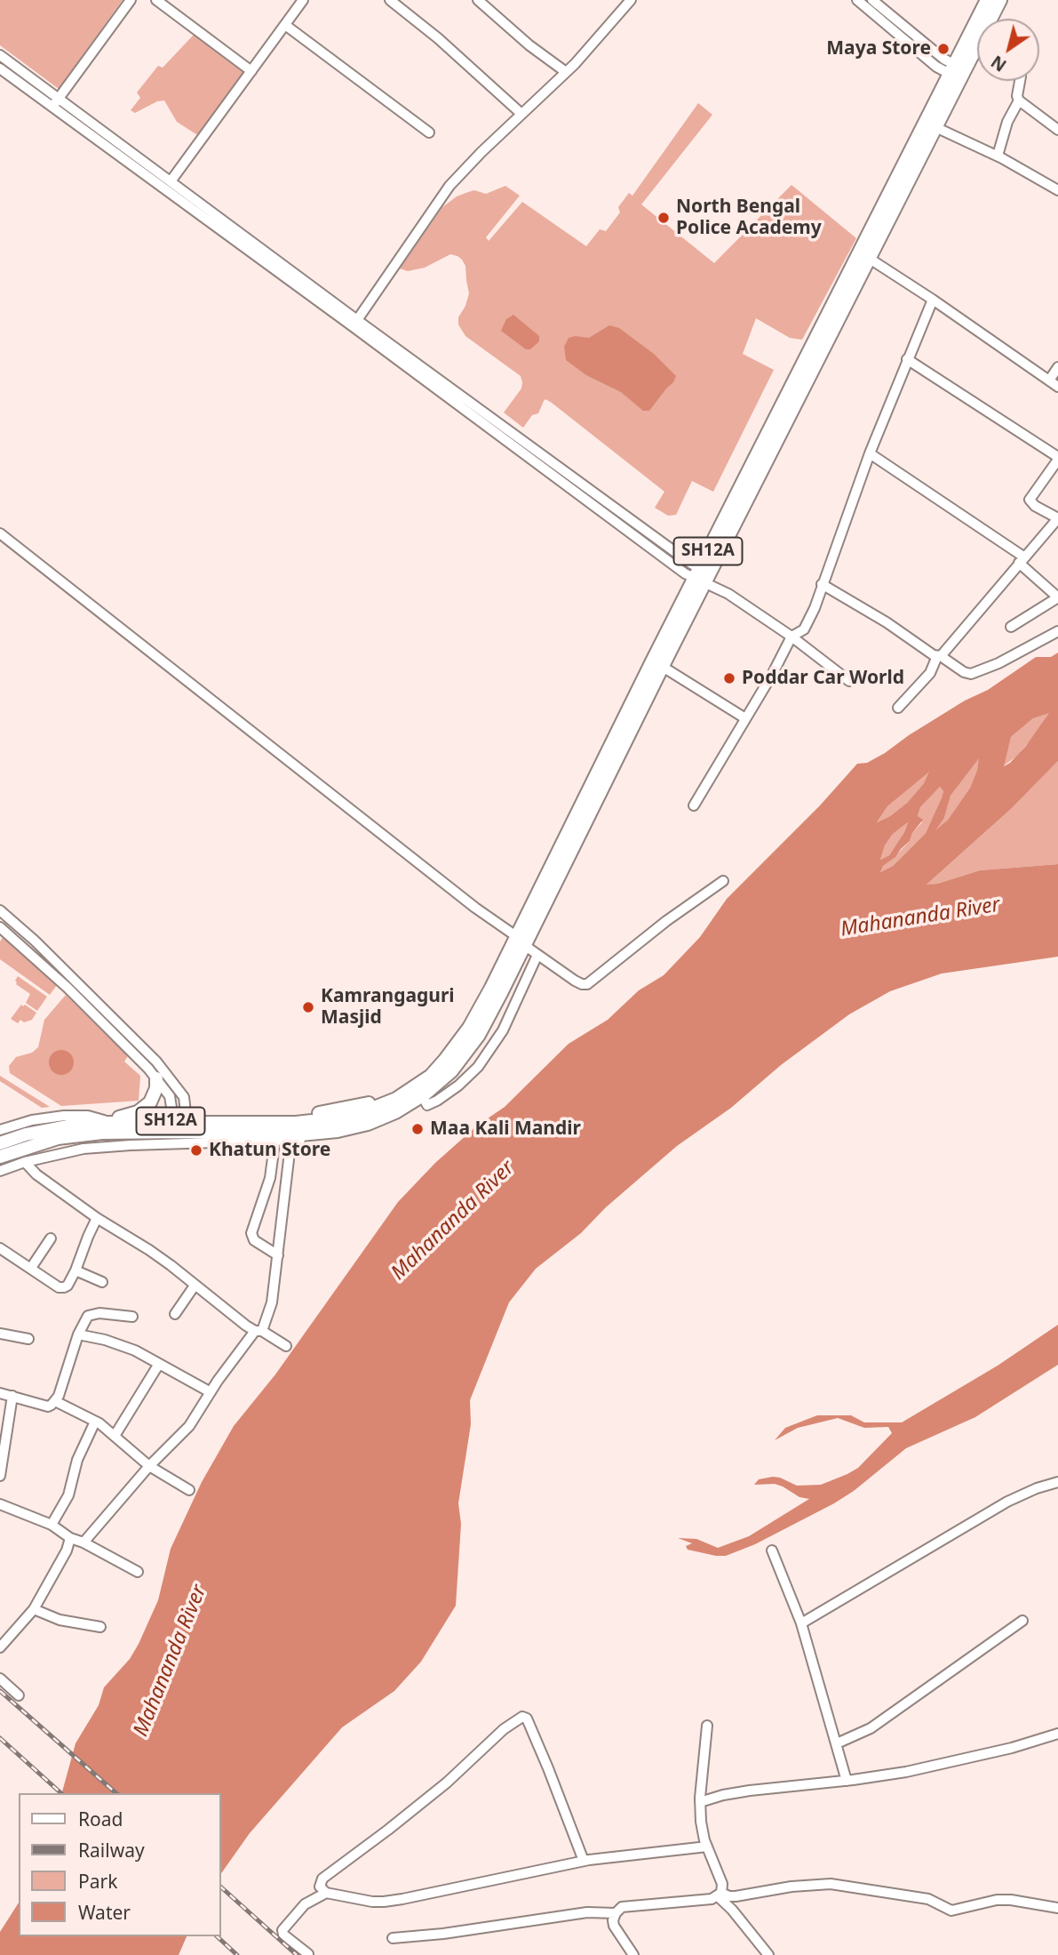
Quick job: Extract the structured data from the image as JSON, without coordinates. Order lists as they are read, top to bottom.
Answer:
{
  "streets": {
    "main road": ["SH12A"]
  },
  "water": ["Mahananda River"],
  "places": [
    "Maya Store",
    "North Bengal Police Academy",
    "Poddar Car World",
    "Kamrangaguri Masjid",
    "Maa Kali Mandir",
    "Khatun Store"
  ],
  "legend": [
    "Road",
    "Railway",
    "Park",
    "Water"
  ],
  "north": "bottom left"
}
